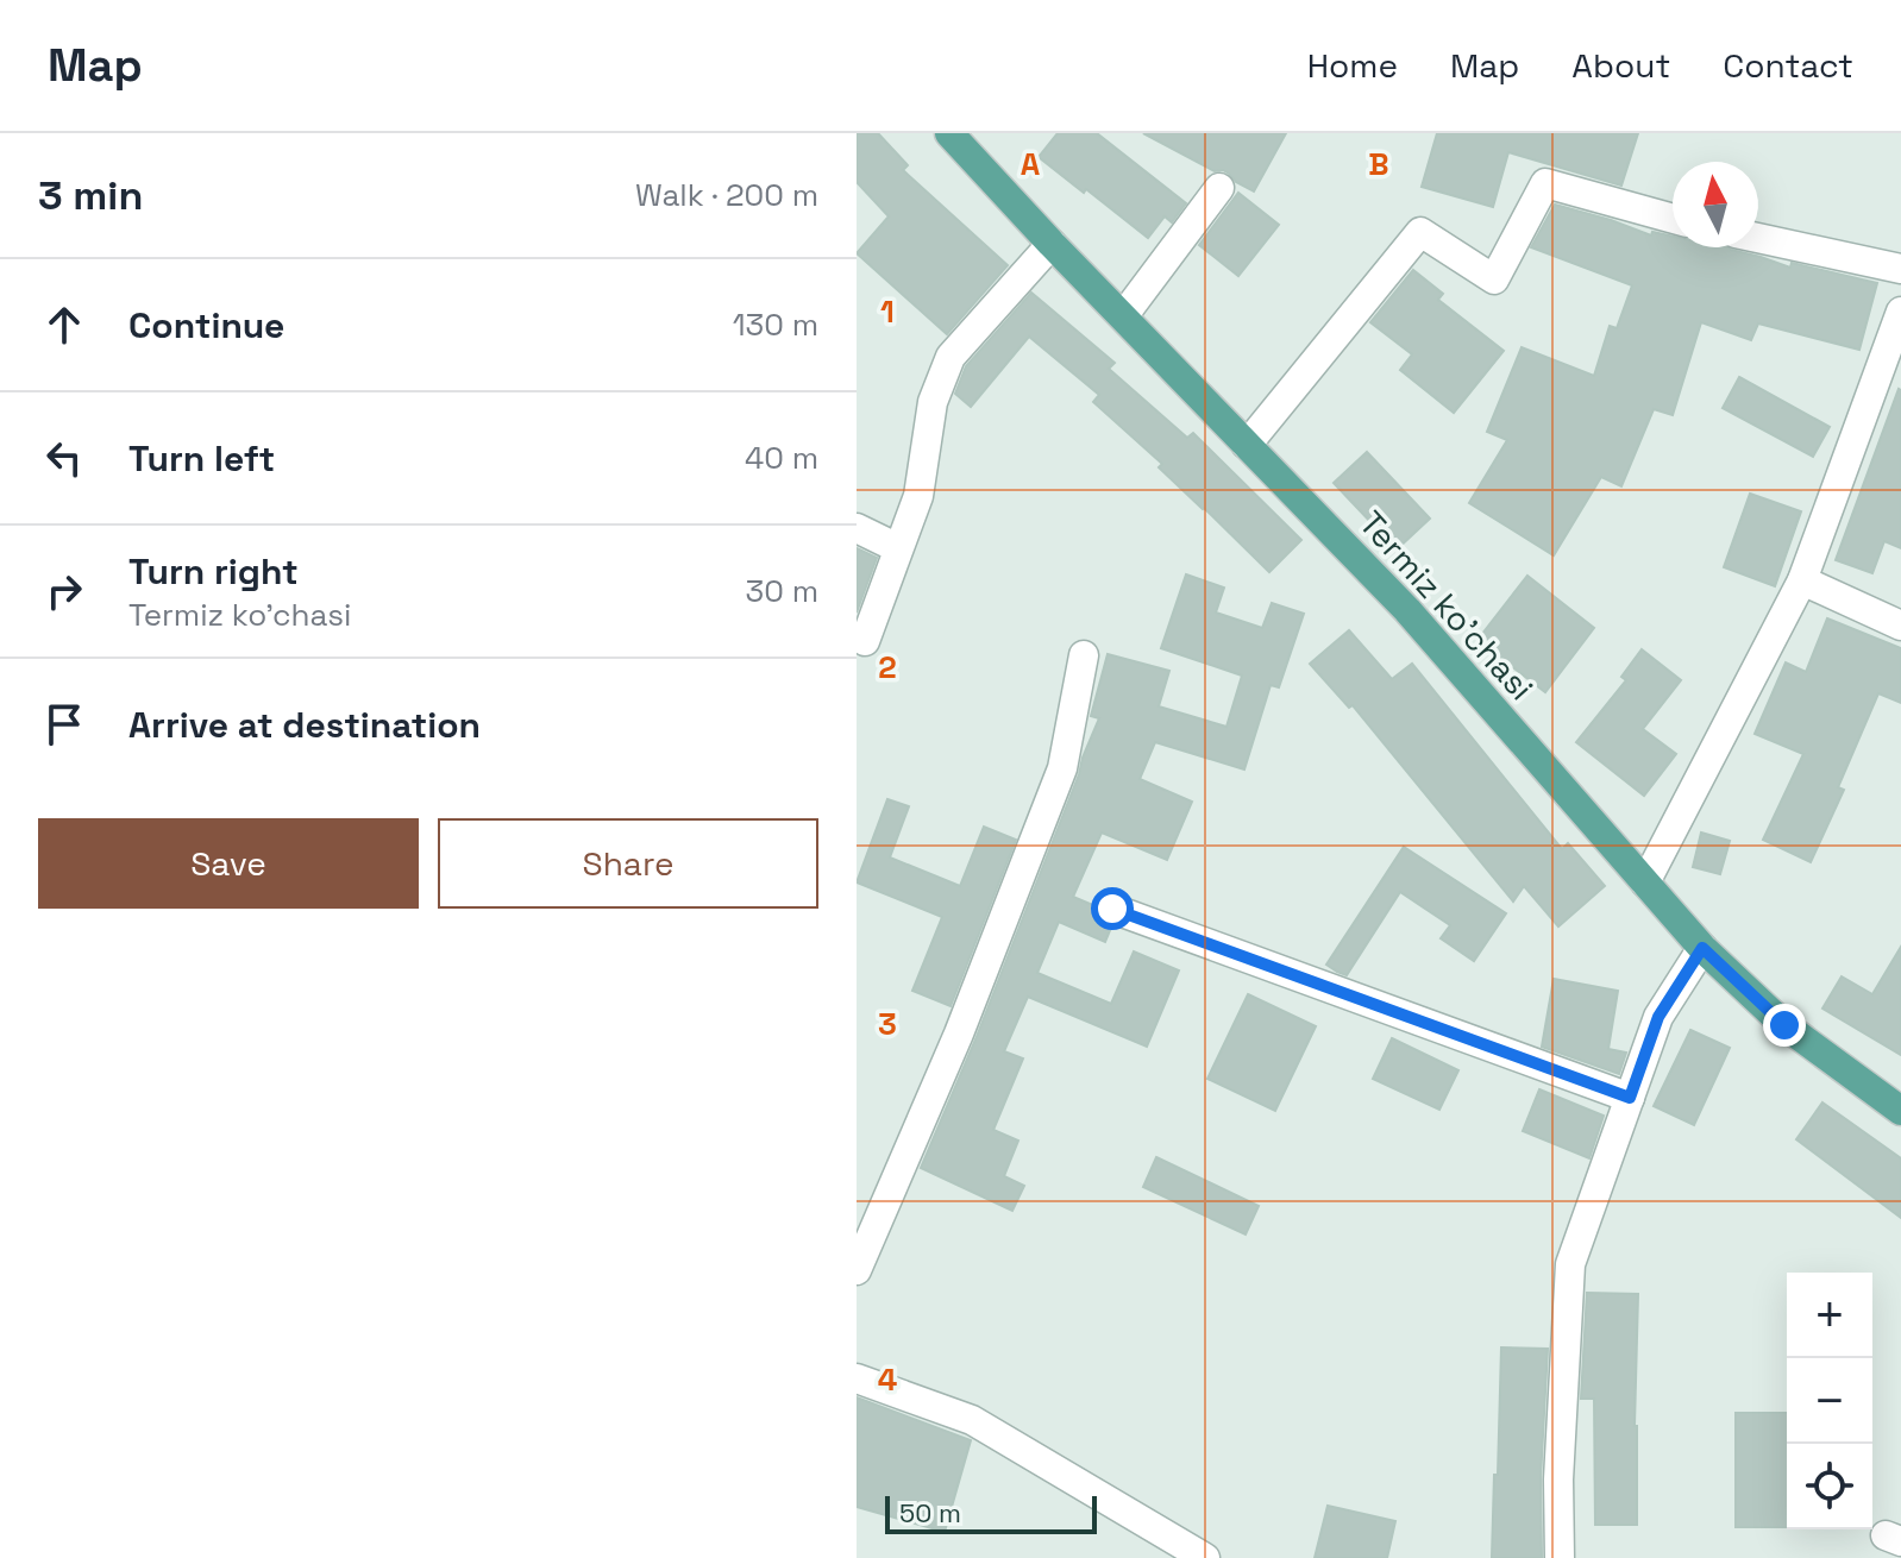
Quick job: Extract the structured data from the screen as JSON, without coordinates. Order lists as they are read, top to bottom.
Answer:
{
  "streets": {
    "main road": ["Termiz ko'chasi"]
  },
  "scale_bar": "50 m",
  "north": "top",
  "page": {
    "header": "Map",
    "nav": [
      "Home",
      "Map",
      "About",
      "Contact"
    ],
    "heading": ["3 min", "Walk · 200 m"],
    "list": [
      ["Continue", "130 m"],
      ["Turn left", "40 m"],
      ["Turn right", "Termiz ko'chasi", "30 m"],
      "Arrive at destination"
    ],
    "buttons": ["Save", "Share"],
    "map_buttons": ["+", "−"],
    "scale": "50 m"
  },
  "grid": {
    "columns": ["A", "B"],
    "rows": [
      "1",
      "2",
      "3",
      "4"
    ]
  }
}
